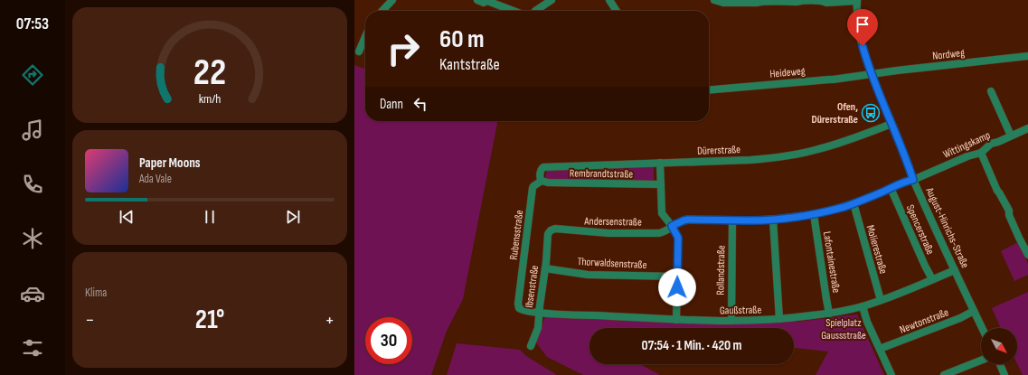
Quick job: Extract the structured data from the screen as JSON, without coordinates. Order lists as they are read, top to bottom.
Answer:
{
  "streets": {
    "street": [
      "Nordweg",
      "Heideweg",
      "Wittingskamp",
      "Dürerstraße",
      "Rembrandtstraße",
      "Andersenstraße",
      "August-Hinrichs-Straße",
      "Spencerstraße",
      "Rubensstraße",
      "Molierestraße",
      "Lafontainestraße",
      "Thorwaldsenstraße",
      "Rollandstraße",
      "Ibsenstraße",
      "Gaußstraße",
      "Newtonstraße"
    ]
  },
  "crossings": [
    ["Nordweg", "Heideweg"],
    ["Nordweg", "August-Hinrichs-Straße"],
    ["Heideweg", "August-Hinrichs-Straße"],
    ["Wittingskamp", "Andersenstraße"],
    ["Wittingskamp", "August-Hinrichs-Straße"],
    ["Wittingskamp", "Spencerstraße"],
    ["Wittingskamp", "Molierestraße"],
    ["Wittingskamp", "Lafontainestraße"],
    ["Dürerstraße", "Rembrandtstraße"],
    ["Dürerstraße", "August-Hinrichs-Straße"],
    ["Dürerstraße", "Rubensstraße"],
    ["Rembrandtstraße", "Rubensstraße"],
    ["Andersenstraße", "Lafontainestraße"],
    ["Andersenstraße", "Rollandstraße"],
    ["Andersenstraße", "Ibsenstraße"],
    ["August-Hinrichs-Straße", "Gaußstraße"],
    ["August-Hinrichs-Straße", "Newtonstraße"],
    ["Spencerstraße", "Gaußstraße"],
    ["Rubensstraße", "Gaußstraße"],
    ["Molierestraße", "Gaußstraße"],
    ["Lafontainestraße", "Gaußstraße"],
    ["Thorwaldsenstraße", "Ibsenstraße"],
    ["Rollandstraße", "Gaußstraße"],
    ["Ibsenstraße", "Gaußstraße"]
  ],
  "parks": ["Spielplatz Gaussstraße"],
  "places": {
    "bus stop": ["Ofen, Dürerstraße"]
  },
  "north": "bottom right",
  "page": {
    "tabs": "07:53",
    "turn": ["60 m", "Kantstraße"],
    "then": "Dann",
    "song": ["Paper Moons", "Ada Vale"],
    "tile": "Klima",
    "heat": ["−", "21°", "+"],
    "limit": "30",
    "trip": "07:54 · 1 Min. · 420 m",
    "gauge": ["22", "km/h"]
  }
}
